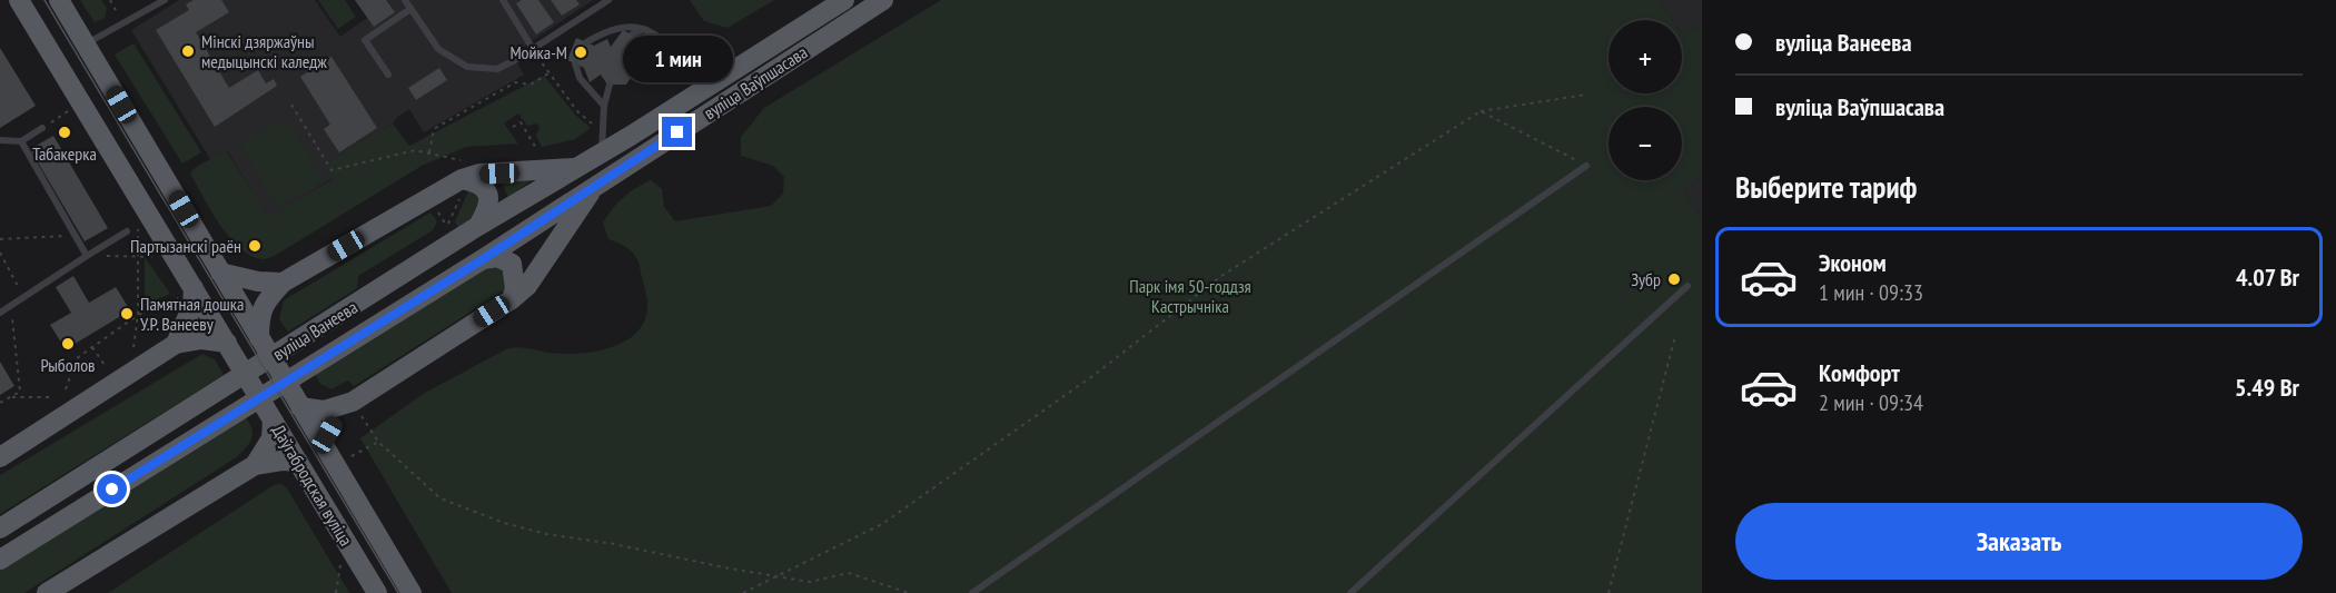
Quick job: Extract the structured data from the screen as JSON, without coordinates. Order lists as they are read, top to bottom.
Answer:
{
  "streets": {
    "main road": ["вуліца Ваўпшасава", "вуліца Ванеева", "Даўгабродская вуліца"]
  },
  "crossings": [
    ["вуліца Ваўпшасава", "вуліца Ванеева"]
  ],
  "parks": ["Парк імя 50-годдзя Кастрычніка"],
  "places": [
    "Мінскі дзяржаўны медыцынскі каледж",
    "Мойка-М",
    "Табакерка",
    "Партызанскі раён",
    "Зубр",
    "Памятная дошка У.Р. Ванееву",
    "Рыболов"
  ],
  "page": {
    "banner": ["вуліца Ванеева", "вуліца Ваўпшасава"],
    "map_buttons": ["+", "−"],
    "bubble": "1 мин",
    "heading": "Выберите тариф",
    "list": [
      {
        "name": "Эконом",
        "note": "1 мин · 09:33",
        "value": "4.07 Br"
      },
      {
        "name": "Комфорт",
        "note": "2 мин · 09:34",
        "value": "5.49 Br"
      }
    ],
    "buttons": "Заказать"
  }
}
